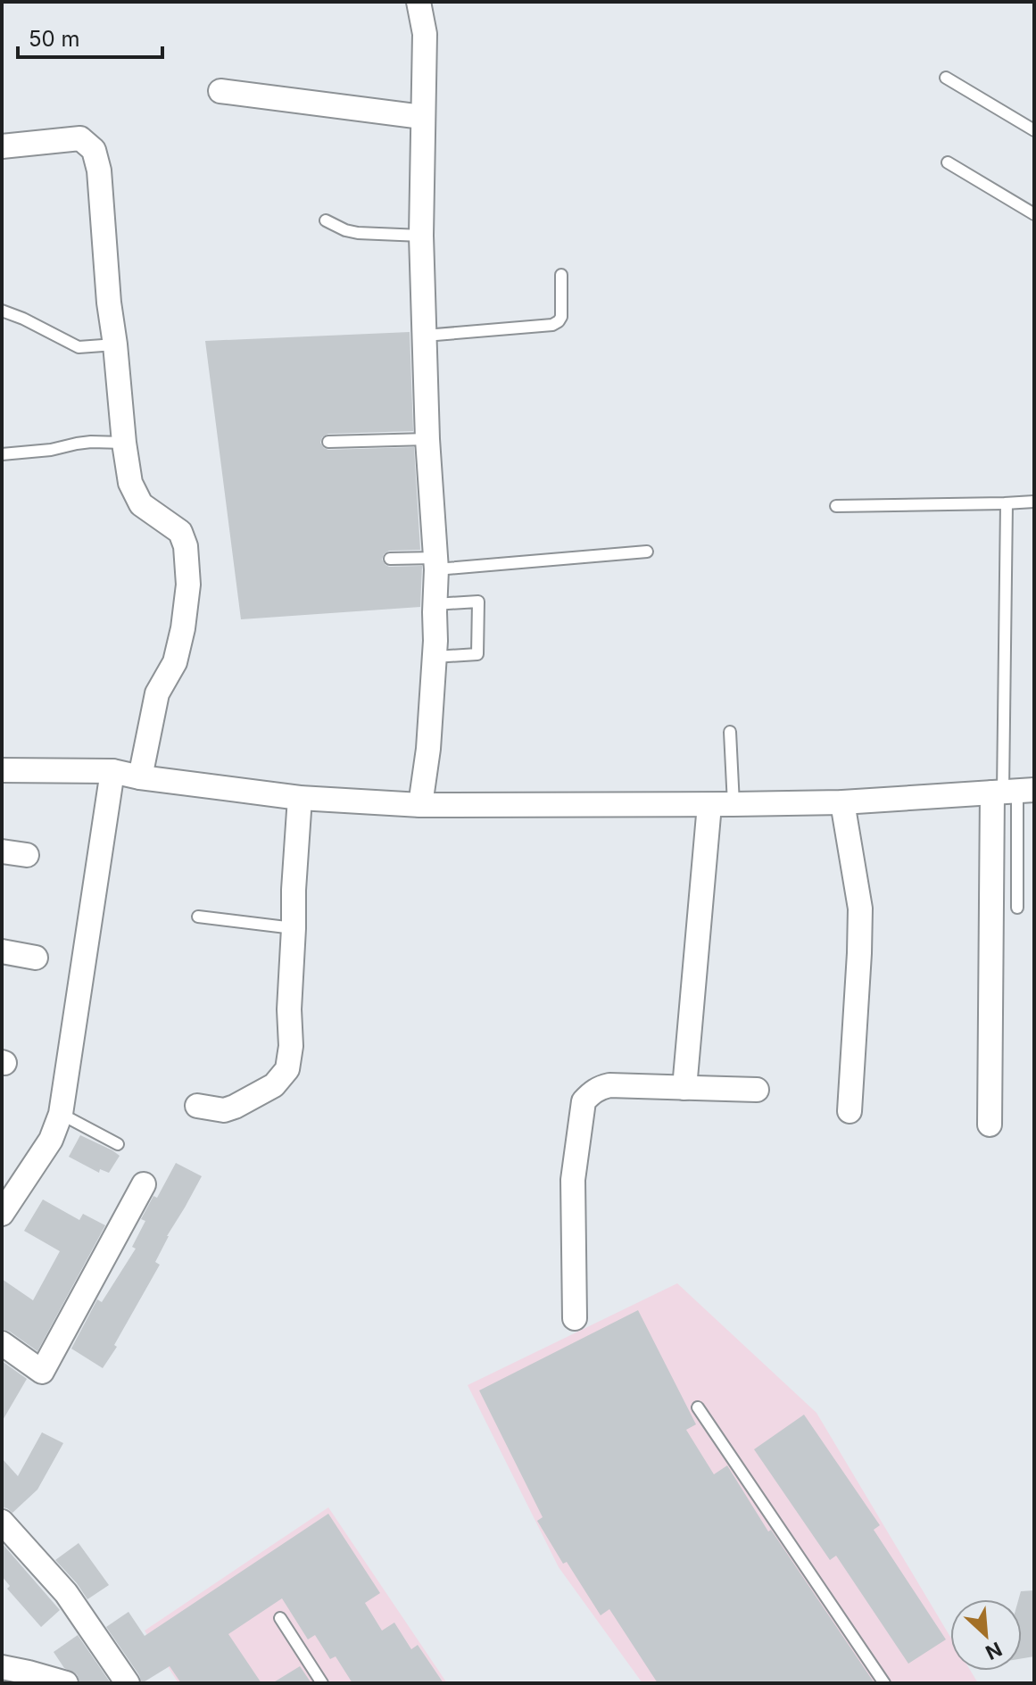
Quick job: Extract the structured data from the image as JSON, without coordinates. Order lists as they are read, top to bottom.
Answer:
{
  "scale_bar": "50 m",
  "north": "bottom right"
}
